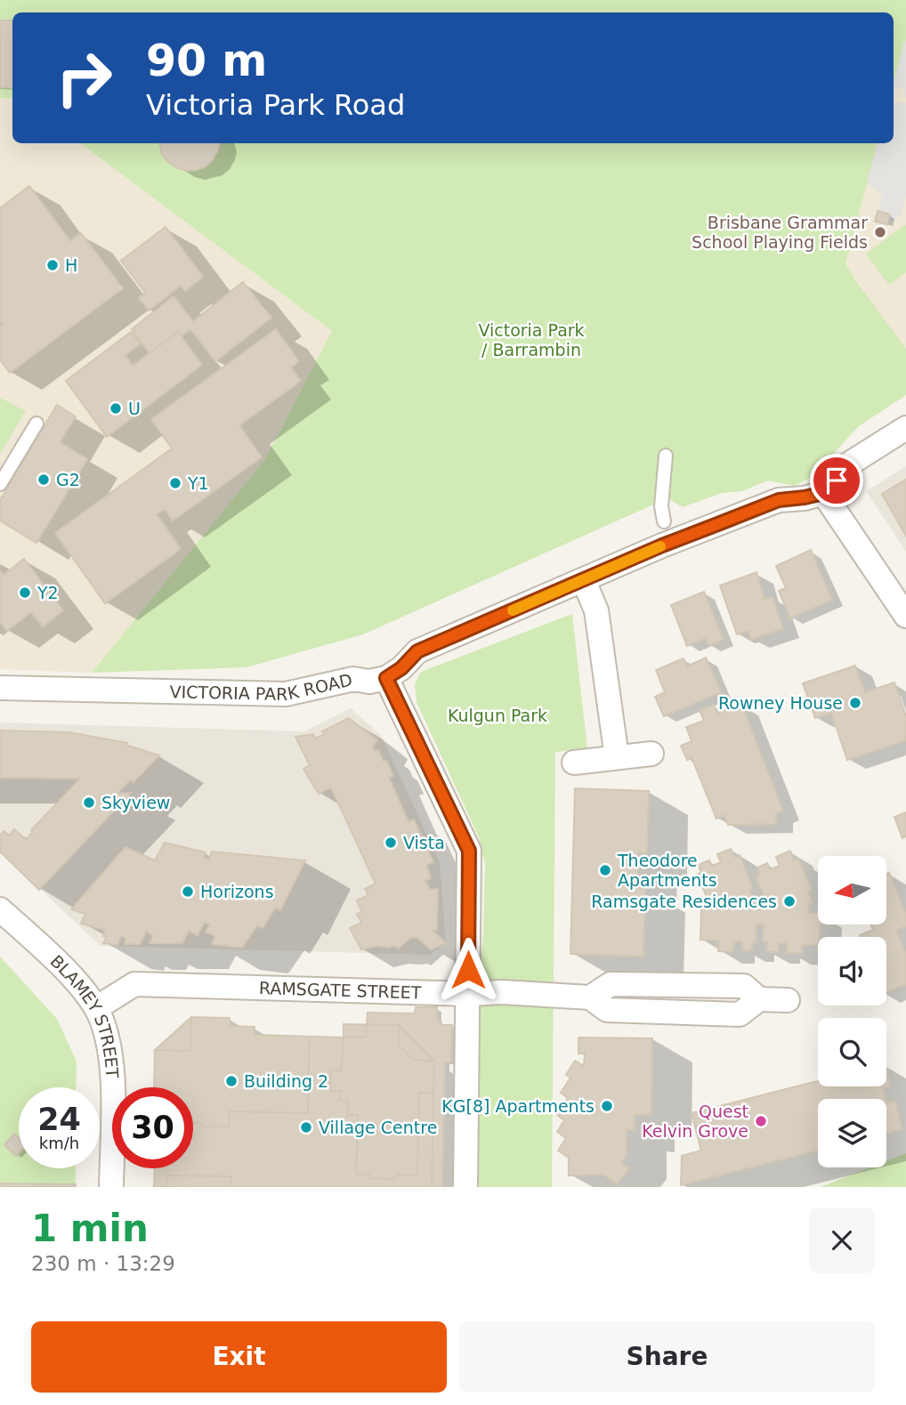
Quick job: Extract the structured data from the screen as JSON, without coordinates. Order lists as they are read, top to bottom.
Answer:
{
  "streets": {
    "street": ["VICTORIA PARK ROAD", "RAMSGATE STREET", "BLAMEY STREET"]
  },
  "crossings": [
    ["RAMSGATE STREET", "BLAMEY STREET"]
  ],
  "parks": ["Victoria Park / Barrambin", "Kulgun Park"],
  "places": [
    "Brisbane Grammar School Playing Fields",
    "H",
    "U",
    "G2",
    "Y1",
    "Y2",
    "Rowney House",
    "Skyview",
    "Vista",
    "Theodore Apartments",
    "Horizons",
    "Ramsgate Residences",
    "Building 2",
    "KG[8] Apartments",
    "Quest Kelvin Grove",
    "Village Centre"
  ],
  "north": "left",
  "page": {
    "turn": ["90 m", "Victoria Park Road"],
    "speed": "24 km/h",
    "limit": "30",
    "heading": ["1 min", "230 m · 13:29"],
    "buttons": ["Exit", "Share"]
  }
}
